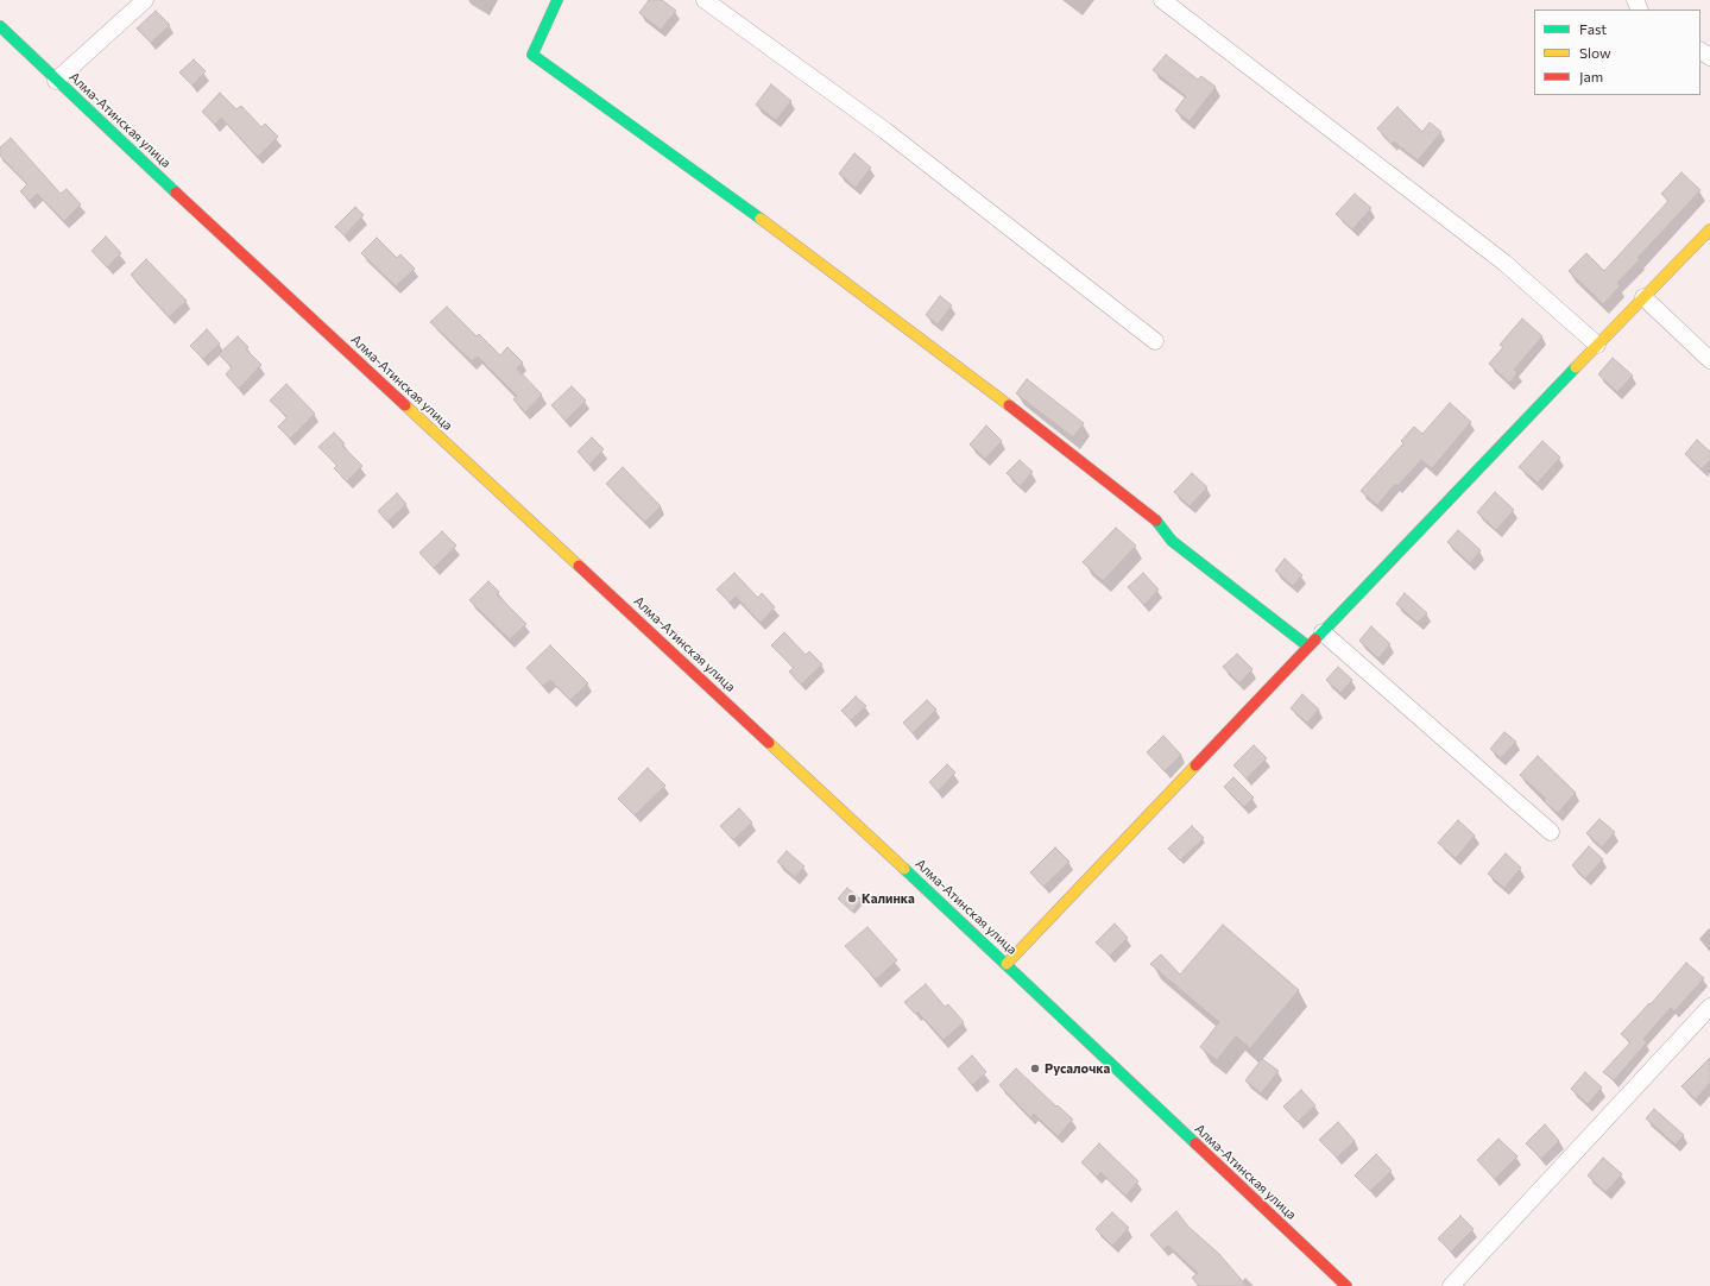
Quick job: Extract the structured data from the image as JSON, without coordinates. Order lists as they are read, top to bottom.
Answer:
{
  "streets": {
    "main road": ["Алма-Атинская улица"]
  },
  "places": ["Калинка", "Русалочка"],
  "legend": ["Fast", "Slow", "Jam"]
}
